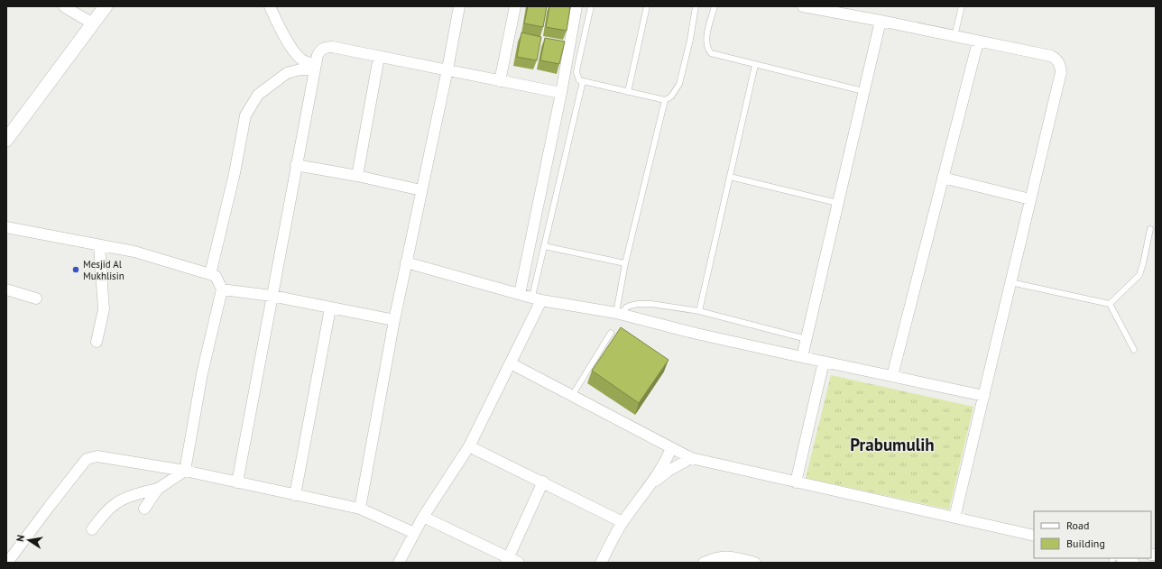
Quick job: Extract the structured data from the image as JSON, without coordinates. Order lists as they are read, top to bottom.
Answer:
{
  "districts": ["Prabumulih"],
  "places": ["Mesjid Al Mukhlisin"],
  "legend": ["Road", "Building"],
  "north": "left"
}
